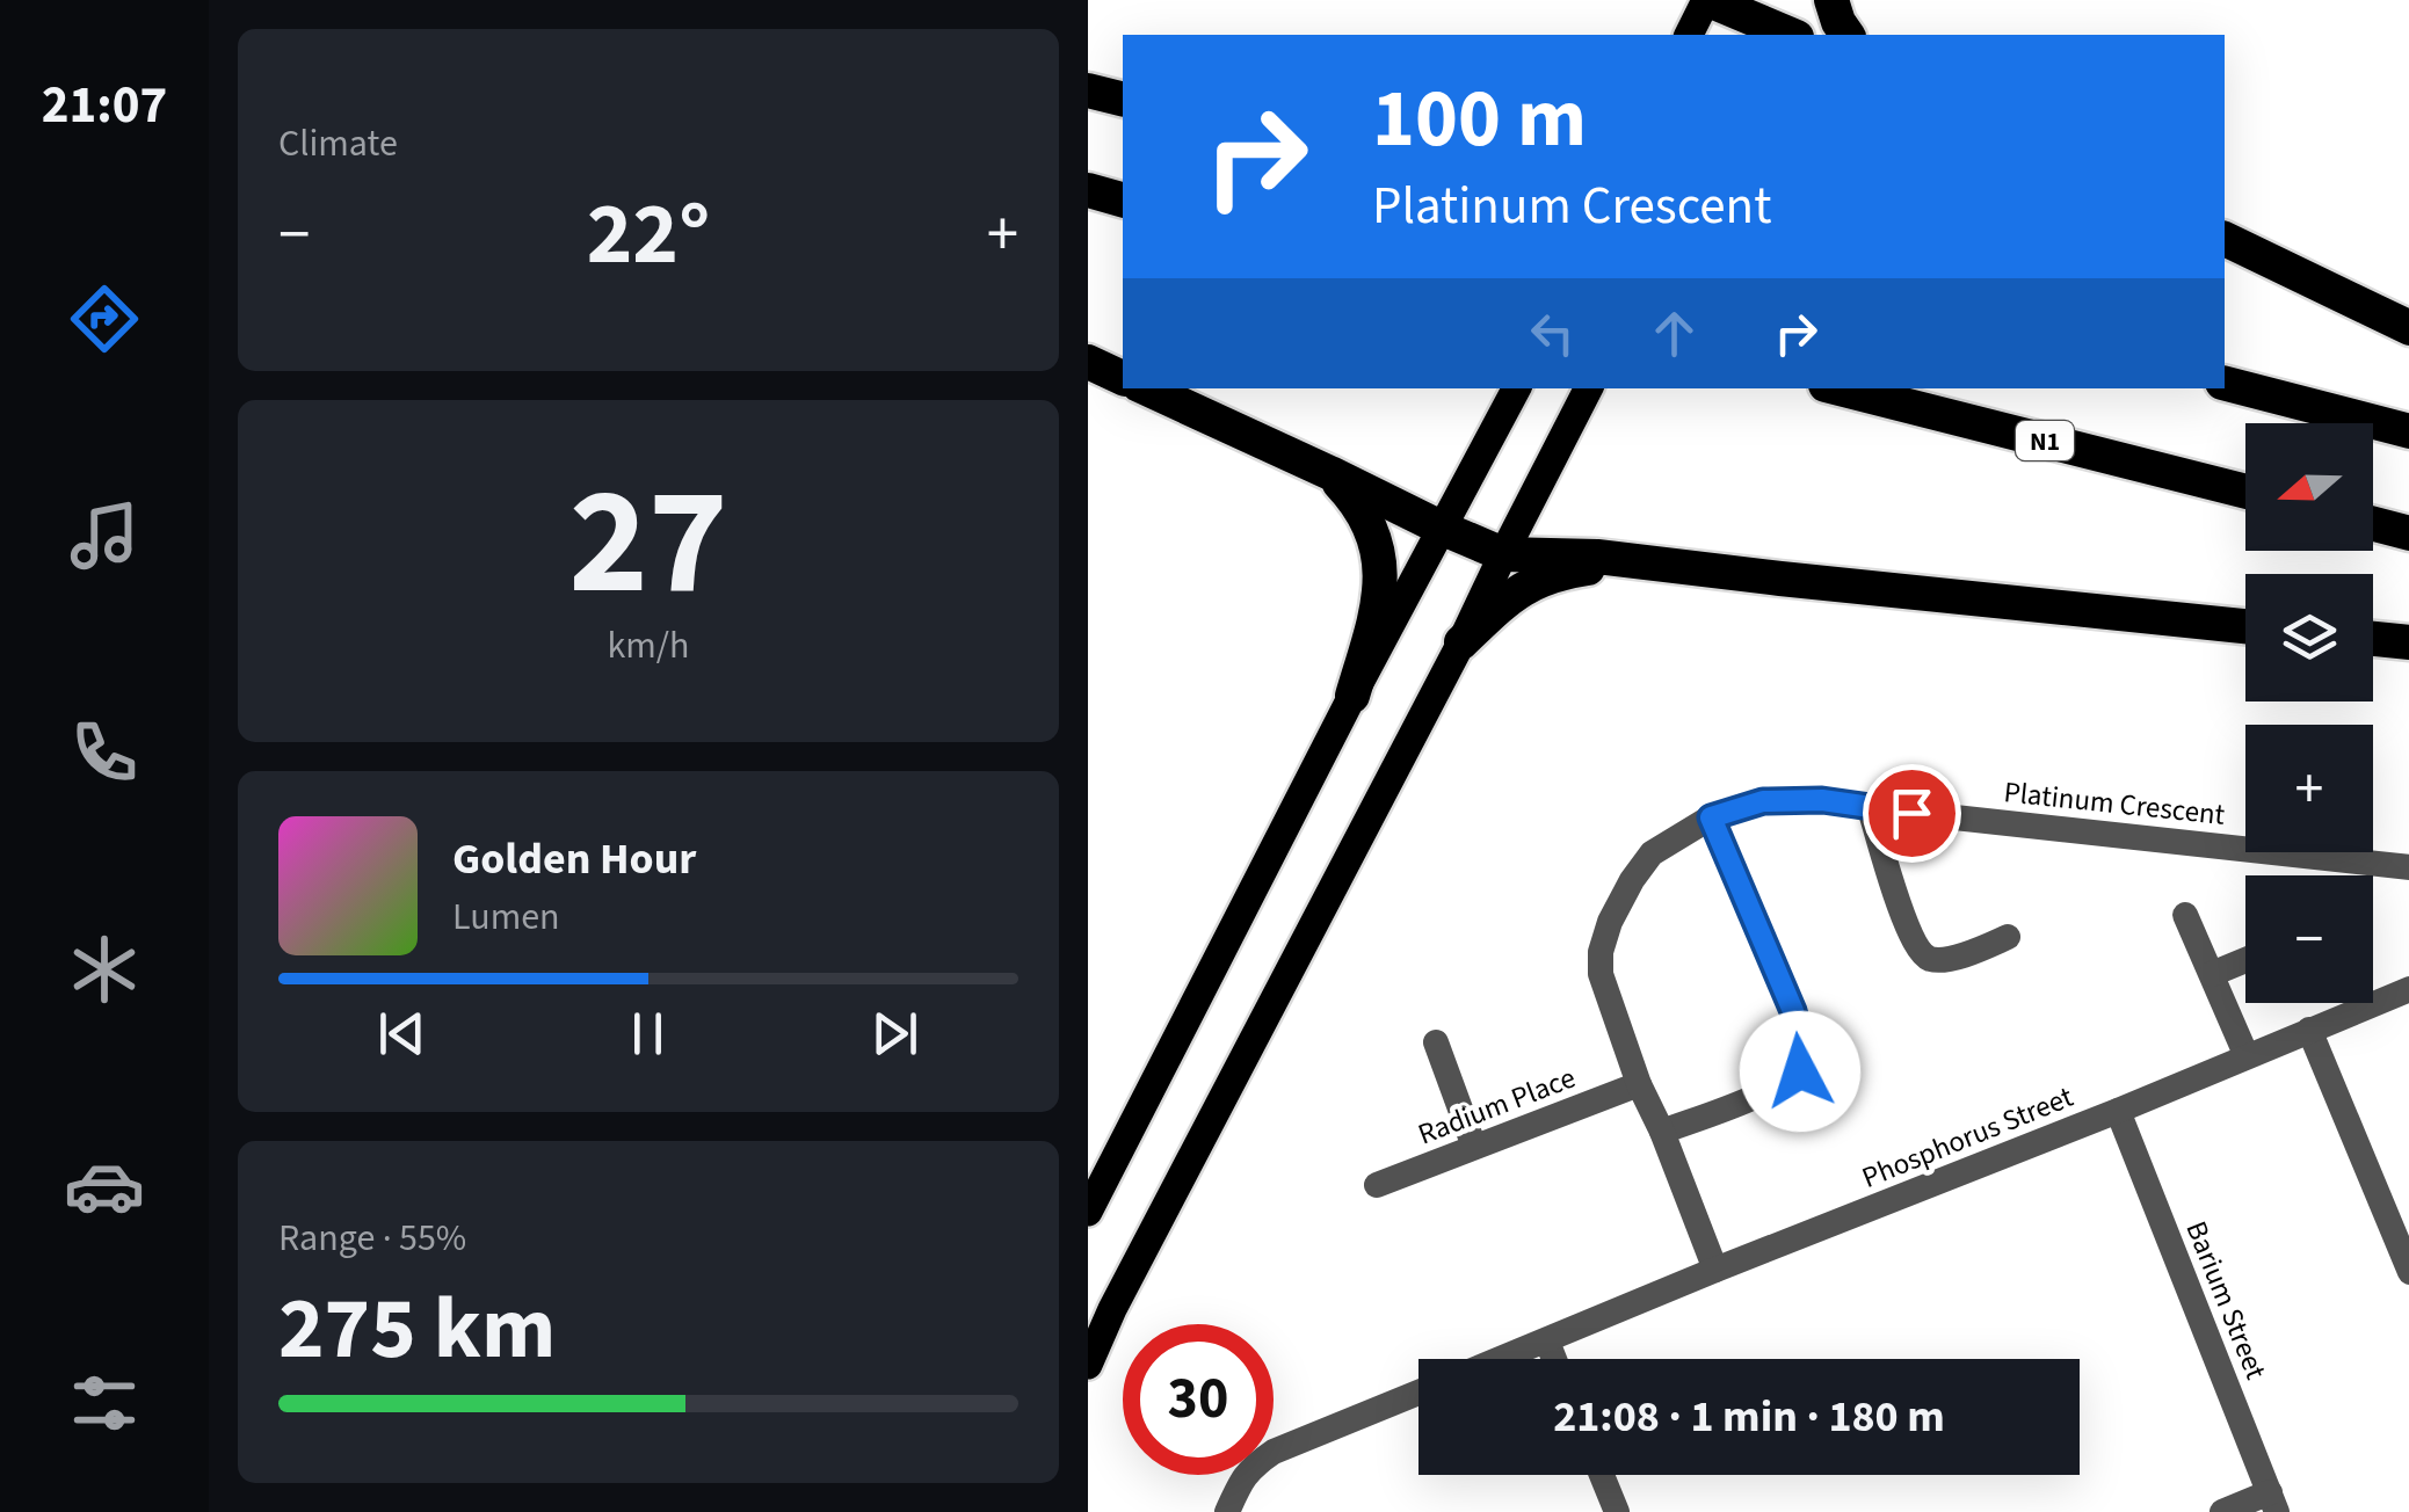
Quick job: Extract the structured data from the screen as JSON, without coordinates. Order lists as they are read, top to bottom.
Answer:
{
  "streets": {
    "highway": ["N1"],
    "street": [
      "Platinum Crescent",
      "Radium Place",
      "Phosphorus Street",
      "Barium Street"
    ]
  },
  "crossings": [
    ["Platinum Crescent", "Radium Place"],
    ["Platinum Crescent", "Phosphorus Street"],
    ["Phosphorus Street", "Barium Street"]
  ],
  "north": "left",
  "page": {
    "tabs": "21:07",
    "tile": [
      "Climate",
      ["27", "km/h"],
      ["Range · 55%", "275 km"]
    ],
    "turn": ["100 m", "Platinum Crescent"],
    "heat": ["−", "22°", "+"],
    "map_buttons": ["+", "−"],
    "song": ["Golden Hour", "Lumen"],
    "limit": "30",
    "trip": "21:08 · 1 min · 180 m"
  }
}
